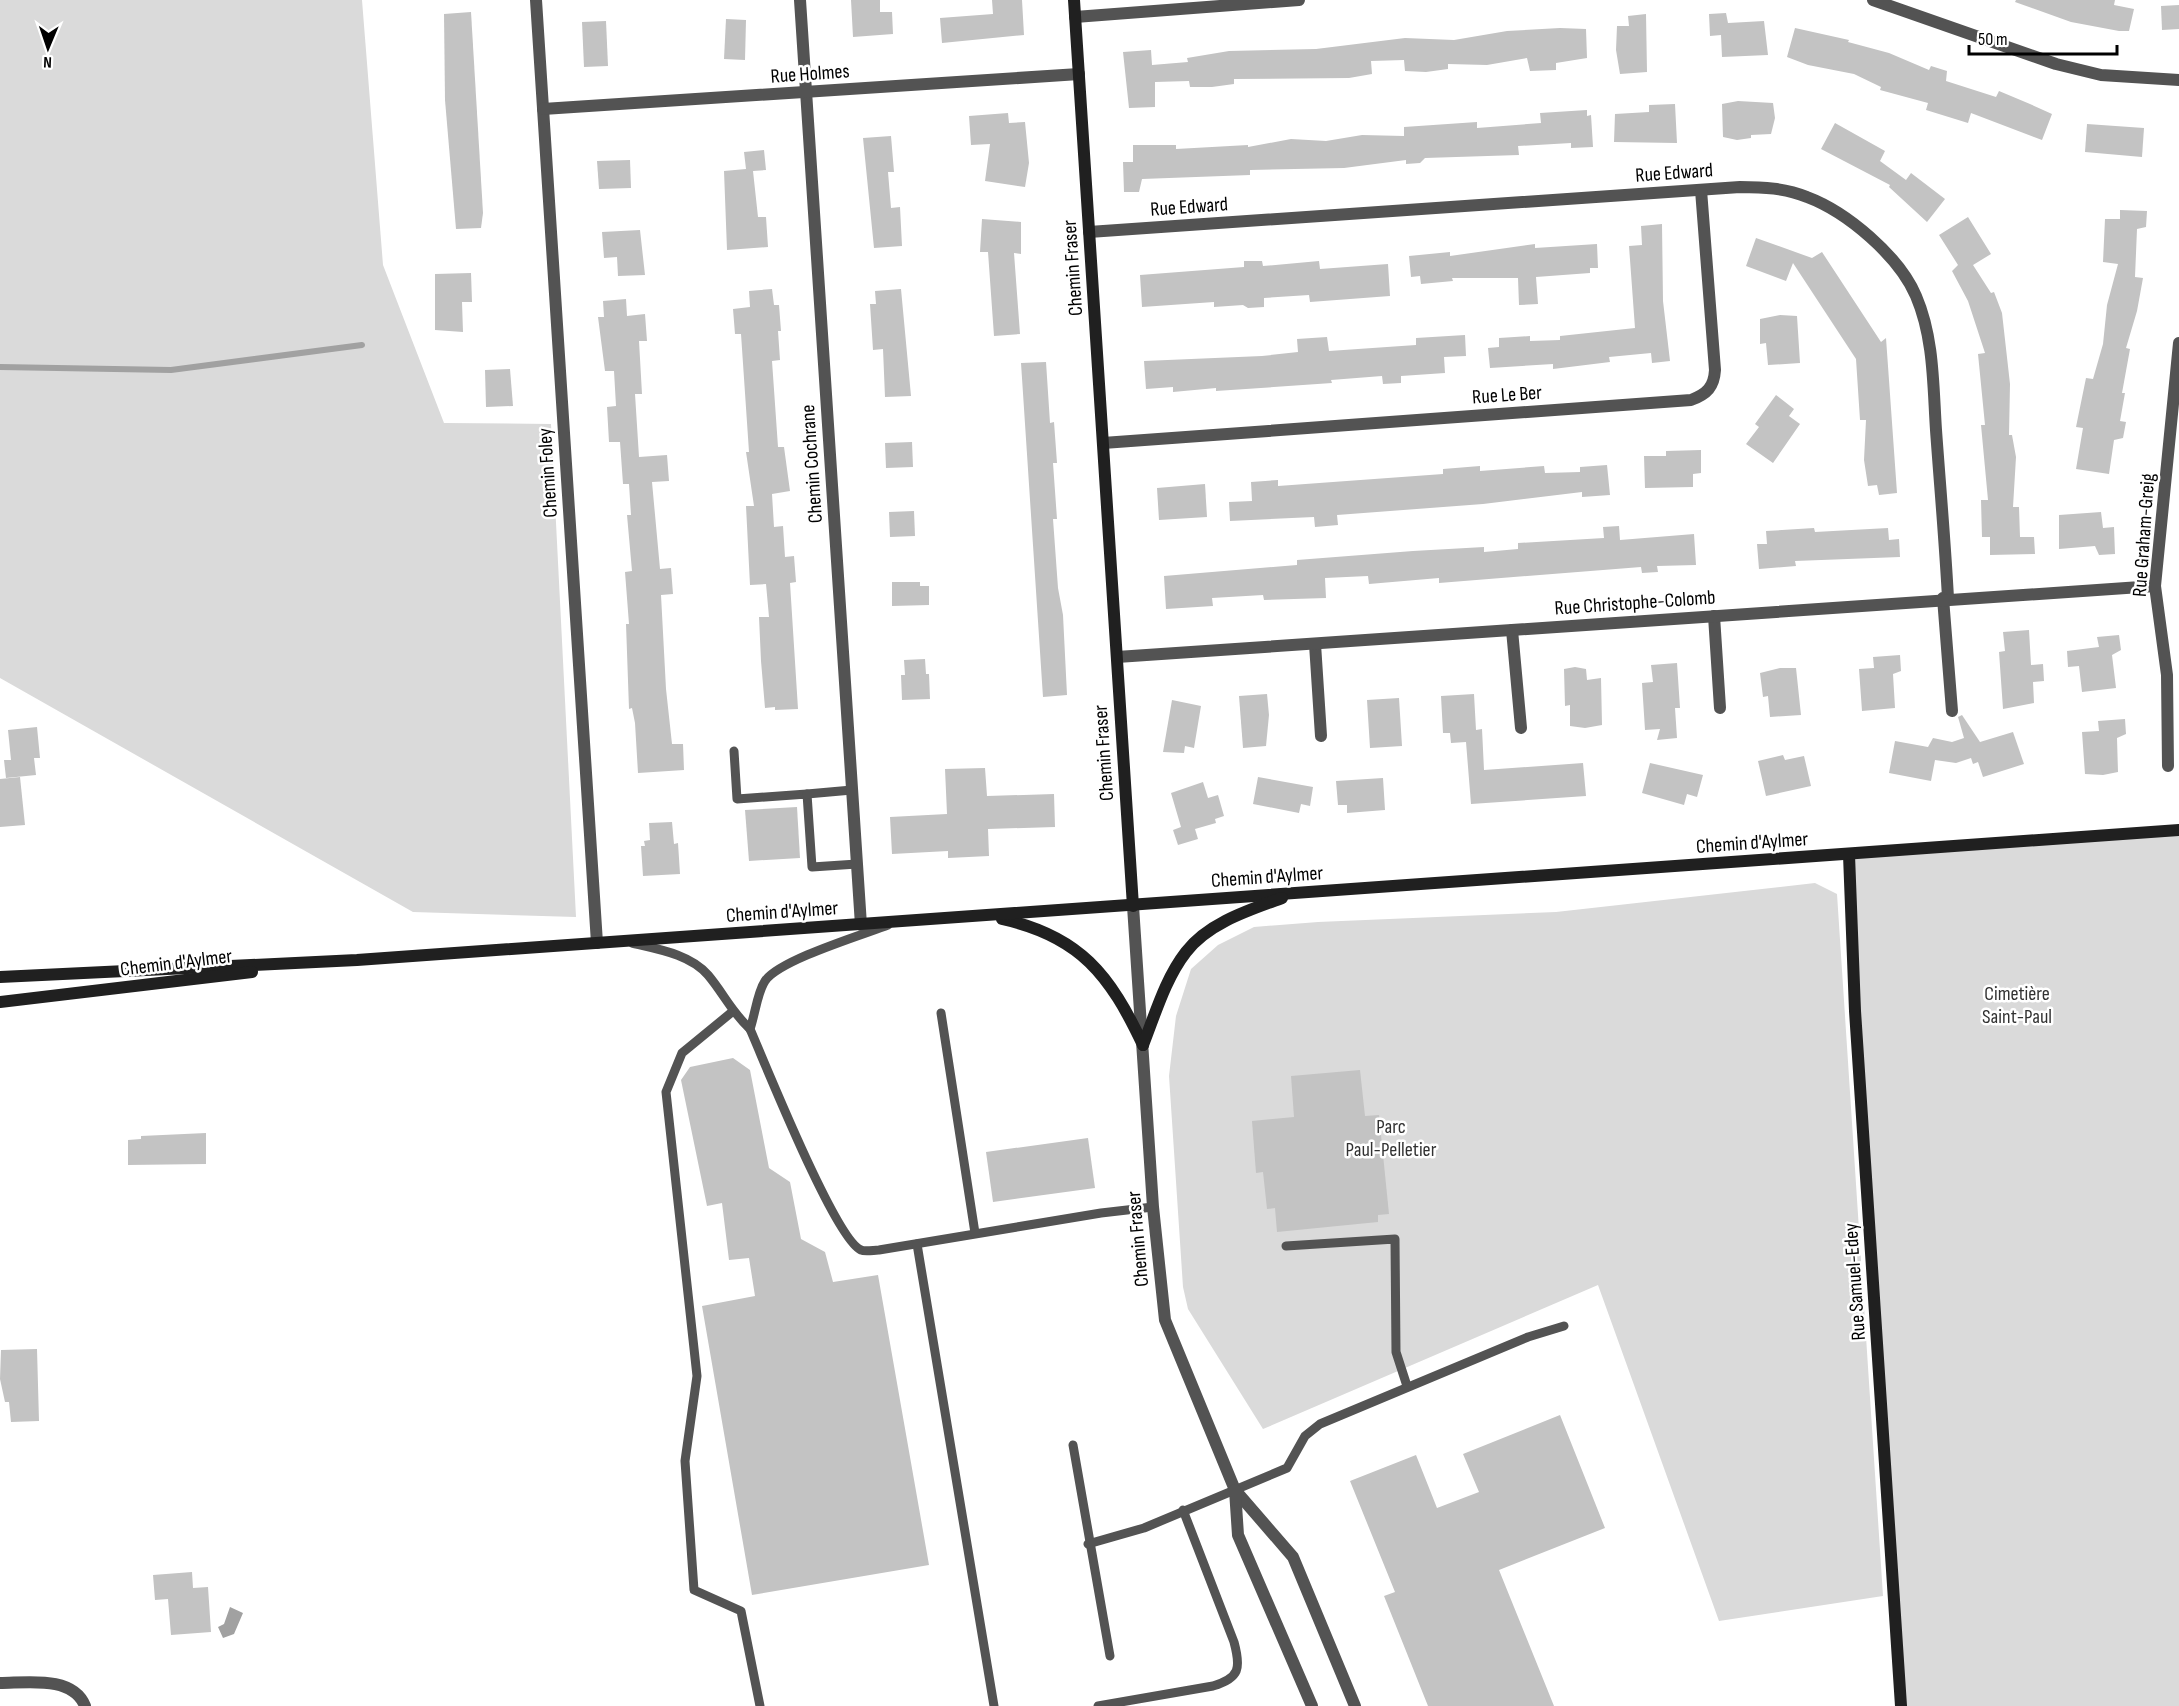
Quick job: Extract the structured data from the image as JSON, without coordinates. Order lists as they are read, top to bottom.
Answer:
{
  "streets": {
    "main road": ["Chemin Fraser", "Chemin d'Aylmer", "Rue Samuel-Edey"],
    "street": [
      "Rue Holmes",
      "Rue Edward",
      "Rue Le Ber",
      "Chemin Cochrane",
      "Chemin Foley",
      "Rue Graham-Greig",
      "Rue Christophe-Colomb"
    ]
  },
  "crossings": [
    ["Rue Holmes", "Chemin Fraser"],
    ["Rue Holmes", "Chemin Cochrane"],
    ["Rue Holmes", "Chemin Foley"],
    ["Rue Edward", "Chemin Fraser"],
    ["Rue Edward", "Rue Le Ber"],
    ["Rue Edward", "Rue Christophe-Colomb"],
    ["Chemin Fraser", "Rue Le Ber"],
    ["Chemin Fraser", "Rue Christophe-Colomb"],
    ["Chemin Fraser", "Chemin d'Aylmer"],
    ["Chemin Cochrane", "Chemin d'Aylmer"],
    ["Chemin Foley", "Chemin d'Aylmer"],
    ["Rue Graham-Greig", "Rue Christophe-Colomb"],
    ["Chemin d'Aylmer", "Rue Samuel-Edey"]
  ],
  "parks": ["Cimetière Saint-Paul", "Parc Paul-Pelletier"],
  "scale_bar": "50 m",
  "north": "bottom"
}
